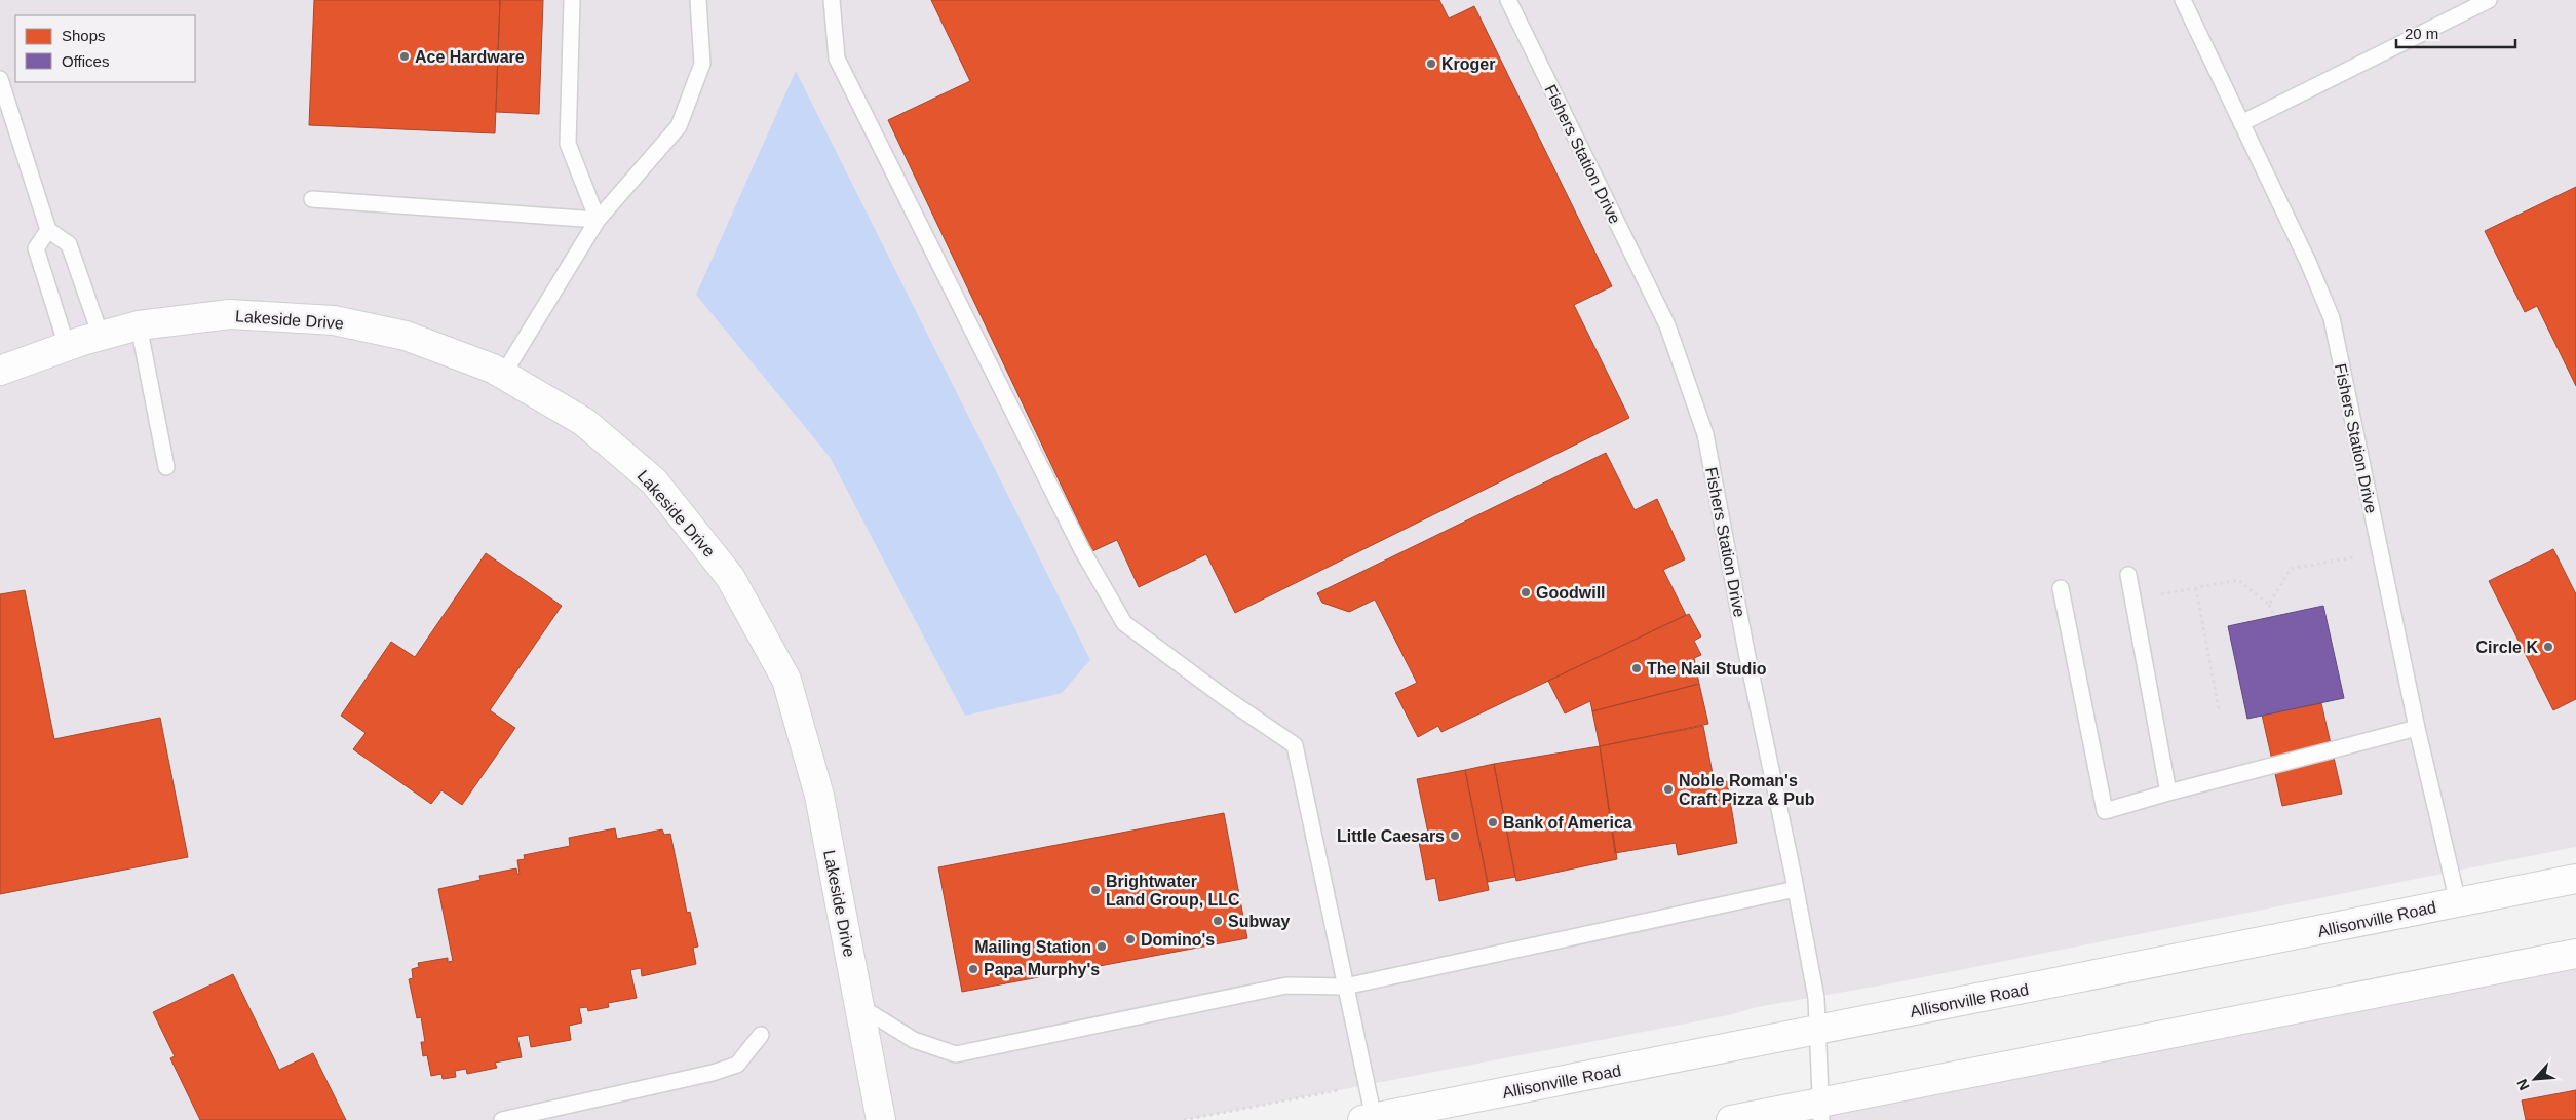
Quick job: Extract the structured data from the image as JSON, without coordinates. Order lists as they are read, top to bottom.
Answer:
{
  "streets": {
    "main road": ["Lakeside Drive", "Allisonville Road"],
    "lane": ["Fishers Station Drive"]
  },
  "crossings": [
    ["Fishers Station Drive", "Allisonville Road"]
  ],
  "places": [
    "Ace Hardware",
    "Kroger",
    "Goodwill",
    "Circle K",
    "The Nail Studio",
    "Noble Roman's Craft Pizza & Pub",
    "Bank of America",
    "Little Caesars",
    "Brightwater Land Group, LLC",
    "Subway",
    "Domino's",
    "Mailing Station",
    "Papa Murphy's"
  ],
  "legend": ["Shops", "Offices"],
  "scale_bar": "20 m",
  "north": "bottom left"
}
